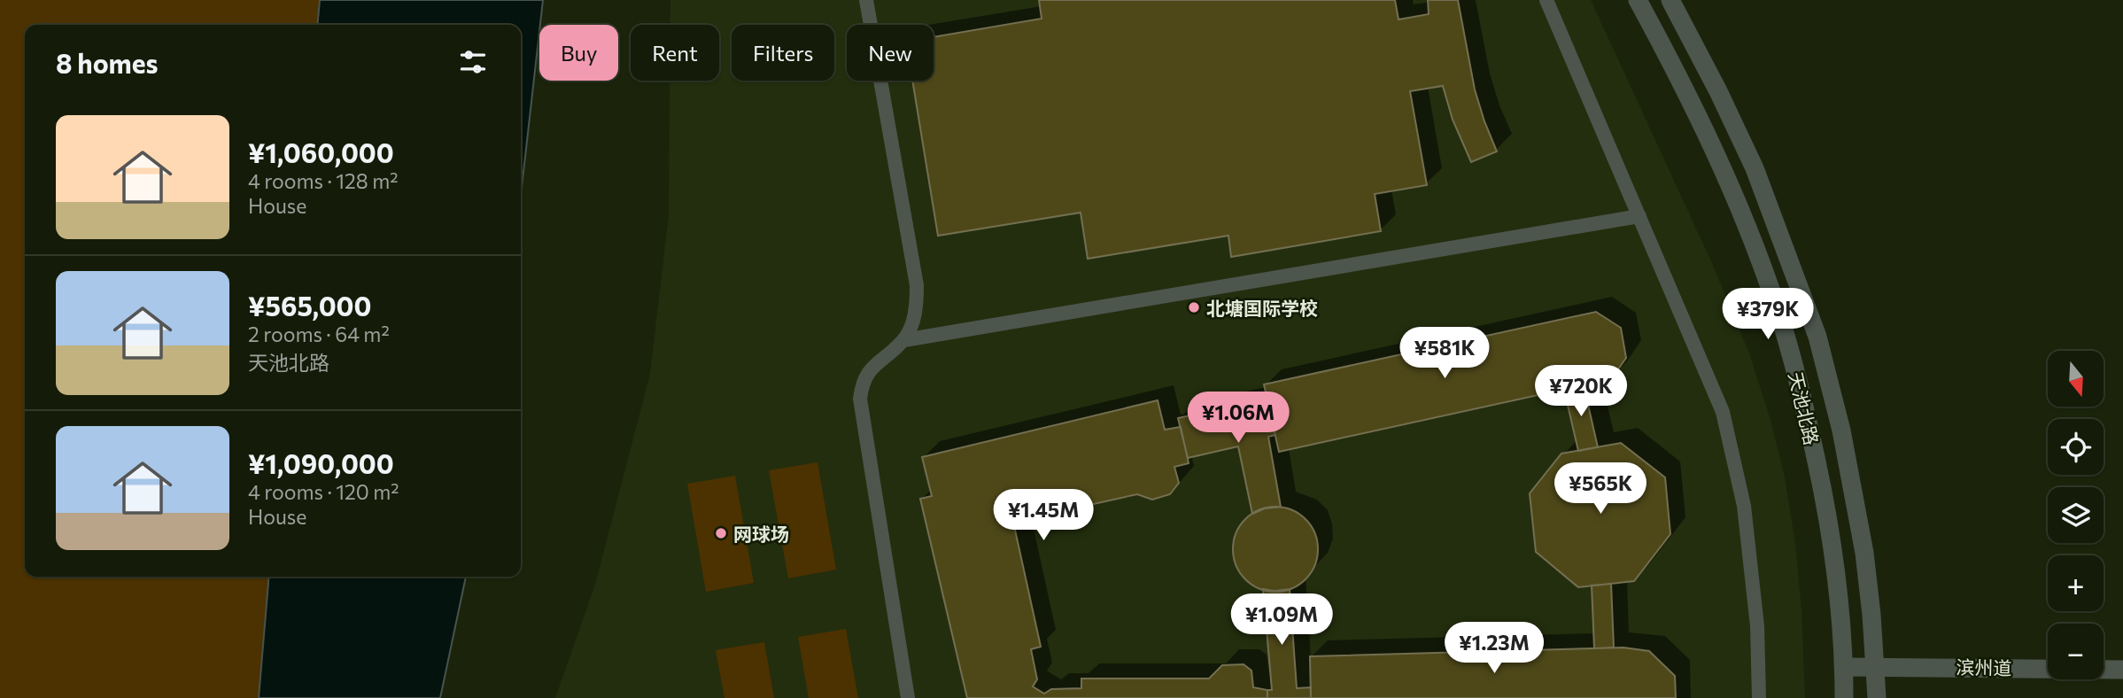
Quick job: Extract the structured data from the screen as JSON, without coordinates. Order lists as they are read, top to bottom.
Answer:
{
  "streets": {
    "street": ["天池北路", "滨州道"]
  },
  "crossings": [
    ["天池北路", "滨州道"]
  ],
  "places": ["北塘国际学校", "网球场"],
  "north": "bottom",
  "page": {
    "chip": [
      "Buy",
      "Rent",
      "Filters",
      "New"
    ],
    "heading": "8 homes",
    "list": [
      {
        "name": "¥1,060,000",
        "note": "4 rooms · 128 m² · House"
      },
      {
        "name": "¥565,000",
        "note": "2 rooms · 64 m² · 天池北路"
      },
      {
        "name": "¥1,090,000",
        "note": "4 rooms · 120 m² · House"
      }
    ],
    "price": [
      "¥379K",
      "¥581K",
      "¥720K",
      "¥1.06M",
      "¥565K",
      "¥1.45M",
      "¥1.09M",
      "¥1.23M"
    ],
    "map_buttons": ["+", "−"]
  }
}
